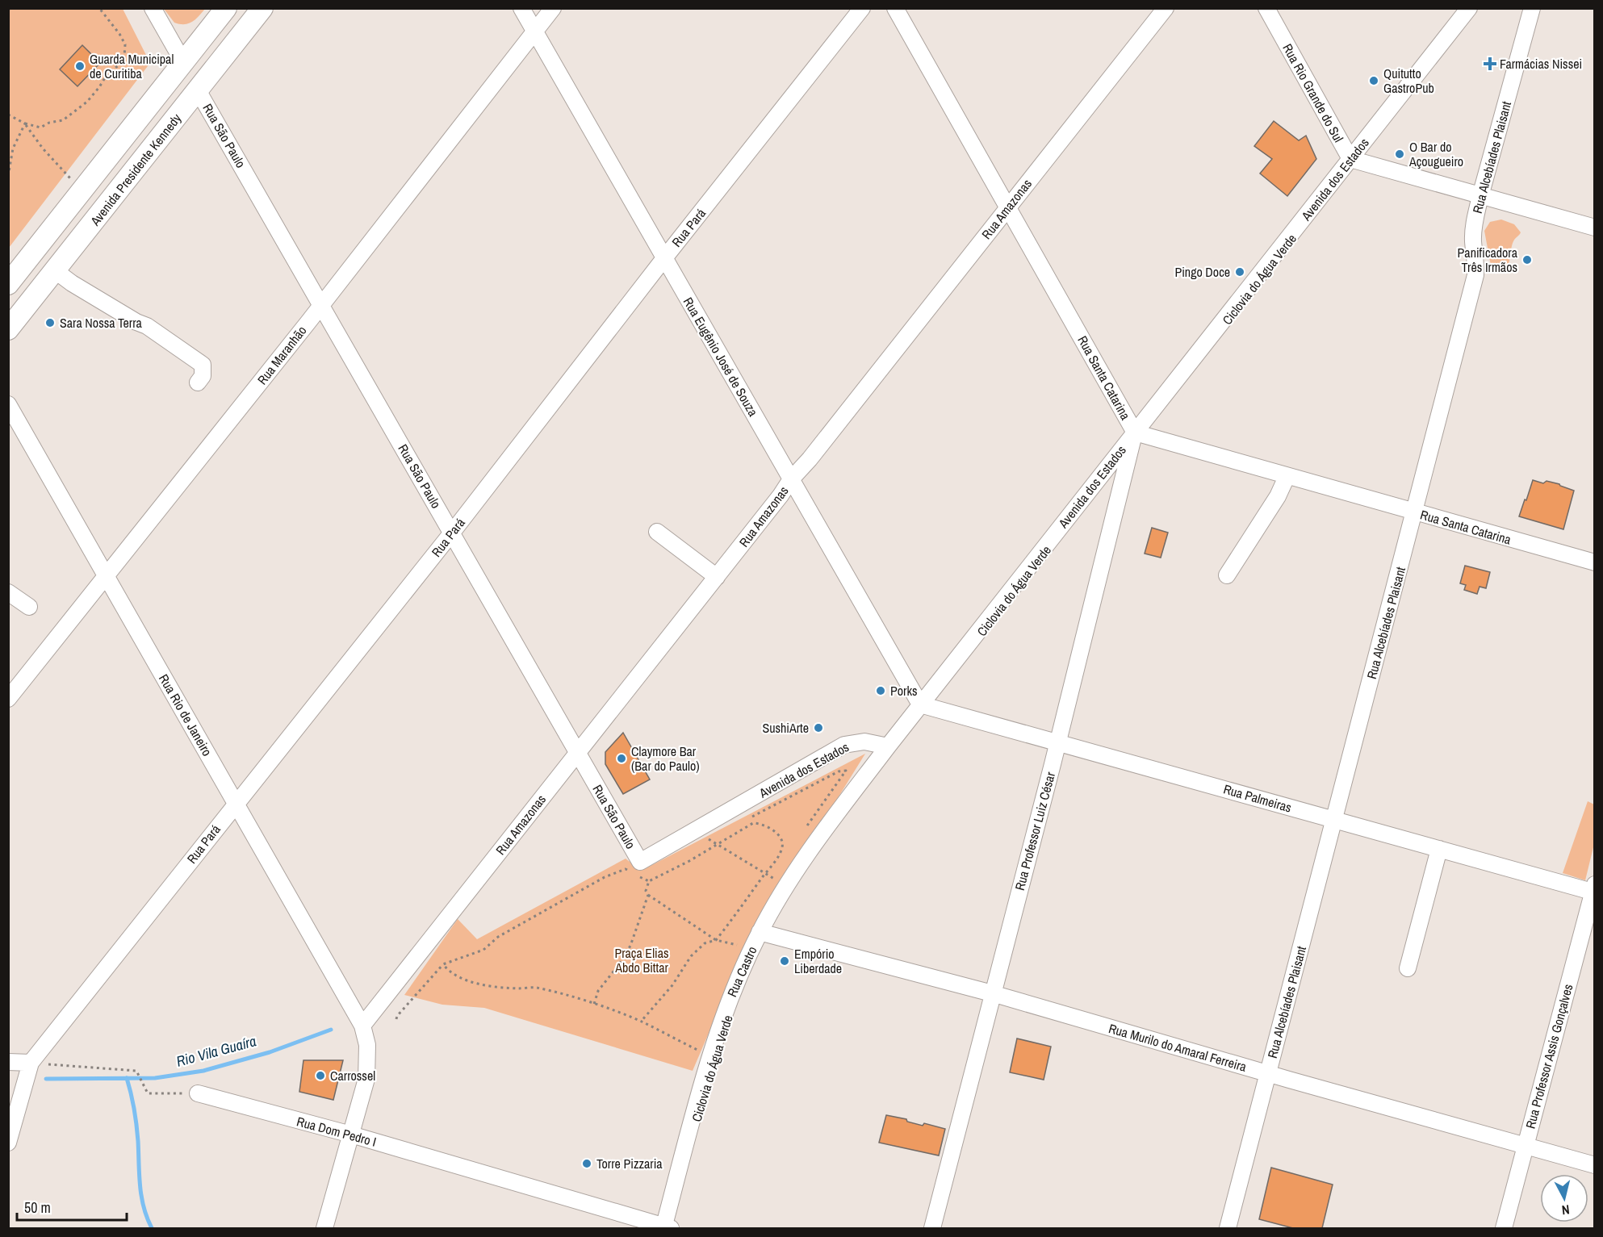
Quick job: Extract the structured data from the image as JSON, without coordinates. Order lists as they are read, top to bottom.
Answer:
{
  "streets": {
    "main road": ["Avenida Presidente Kennedy"],
    "street": [
      "Rua Rio Grande do Sul",
      "Rua São Paulo",
      "Rua Alcebíades Plaisant",
      "Avenida dos Estados",
      "Rua Amazonas",
      "Rua Pará",
      "Rua Maranhão",
      "Rua Eugênio José de Souza",
      "Rua Santa Catarina",
      "Rua Rio de Janeiro",
      "Rua Palmeiras",
      "Rua Professor Luiz César",
      "Rua Castro",
      "Rua Murilo do Amaral Ferreira",
      "Rua Professor Assis Gonçalves",
      "Rua Dom Pedro I"
    ]
  },
  "crossings": [
    ["Rua Rio Grande do Sul", "Avenida dos Estados"],
    ["Rua São Paulo", "Avenida Presidente Kennedy"],
    ["Rua São Paulo", "Avenida dos Estados"],
    ["Rua São Paulo", "Rua Amazonas"],
    ["Rua São Paulo", "Rua Pará"],
    ["Rua São Paulo", "Rua Maranhão"],
    ["Rua Alcebíades Plaisant", "Rua Santa Catarina"],
    ["Rua Alcebíades Plaisant", "Rua Palmeiras"],
    ["Rua Alcebíades Plaisant", "Rua Murilo do Amaral Ferreira"],
    ["Avenida dos Estados", "Rua Eugênio José de Souza"],
    ["Avenida dos Estados", "Rua Santa Catarina"],
    ["Avenida dos Estados", "Rua Palmeiras"],
    ["Avenida dos Estados", "Rua Professor Luiz César"],
    ["Avenida dos Estados", "Rua Castro"],
    ["Rua Amazonas", "Rua Eugênio José de Souza"],
    ["Rua Amazonas", "Rua Santa Catarina"],
    ["Rua Amazonas", "Rua Rio de Janeiro"],
    ["Rua Pará", "Rua Eugênio José de Souza"],
    ["Rua Pará", "Rua Rio de Janeiro"],
    ["Rua Maranhão", "Rua Eugênio José de Souza"],
    ["Rua Maranhão", "Rua Rio de Janeiro"],
    ["Rua Eugênio José de Souza", "Rua Palmeiras"],
    ["Rua Santa Catarina", "Rua Professor Luiz César"],
    ["Rua Rio de Janeiro", "Rua Dom Pedro I"],
    ["Rua Palmeiras", "Rua Professor Luiz César"],
    ["Rua Palmeiras", "Rua Professor Assis Gonçalves"],
    ["Rua Professor Luiz César", "Rua Murilo do Amaral Ferreira"],
    ["Rua Castro", "Rua Murilo do Amaral Ferreira"],
    ["Rua Castro", "Rua Dom Pedro I"],
    ["Rua Murilo do Amaral Ferreira", "Rua Professor Assis Gonçalves"]
  ],
  "water": ["Rio Vila Guaíra"],
  "parks": ["Praça Elias Abdo Bittar"],
  "places": {
    "health": ["Farmácias Nissei"],
    "other": [
      "Guarda Municipal de Curitiba",
      "Quitutto GastroPub",
      "O Bar do Açougueiro",
      "Panificadora Três Irmãos",
      "Pingo Doce",
      "Sara Nossa Terra",
      "Porks",
      "SushiArte",
      "Claymore Bar (Bar do Paulo)",
      "Empório Liberdade",
      "Carrossel",
      "Torre Pizzaria"
    ]
  },
  "scale_bar": "50 m",
  "north": "bottom"
}
